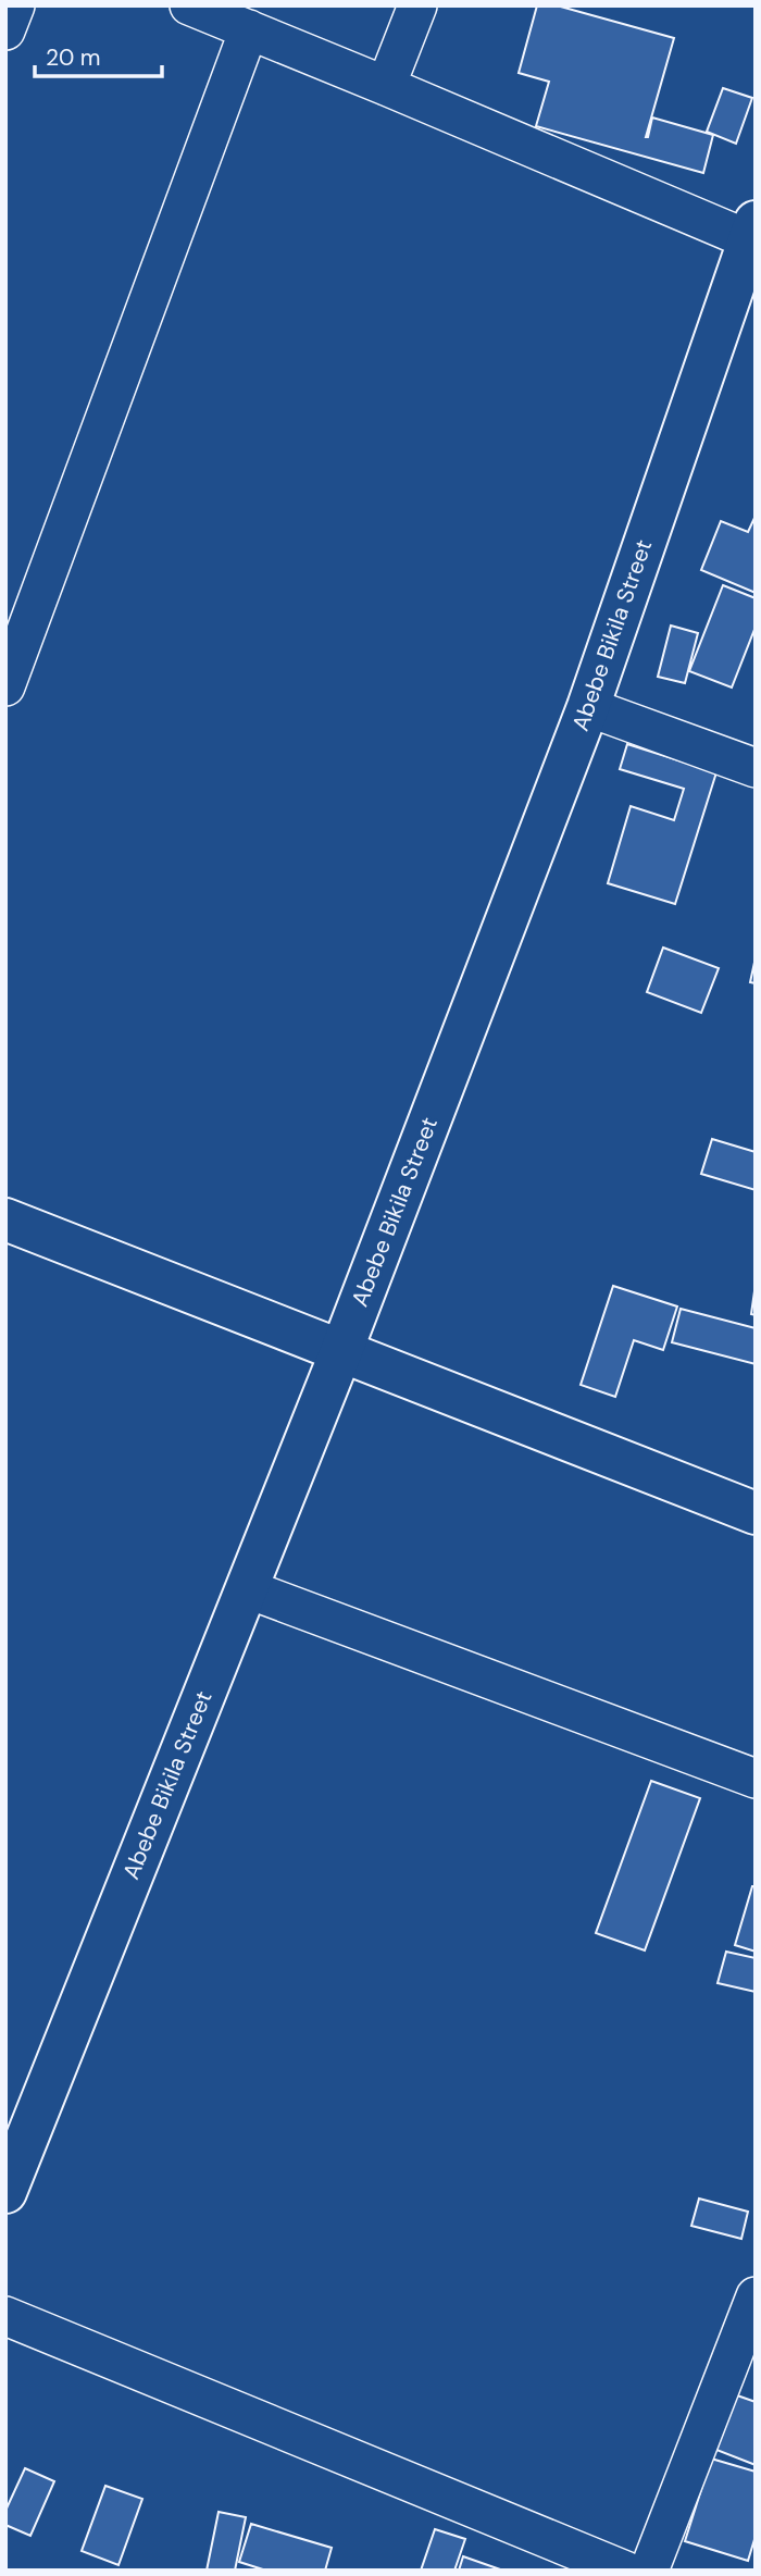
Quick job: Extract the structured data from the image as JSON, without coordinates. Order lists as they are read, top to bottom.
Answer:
{
  "streets": {
    "main road": ["Abebe Bikila Street"]
  },
  "scale_bar": "20 m"
}
